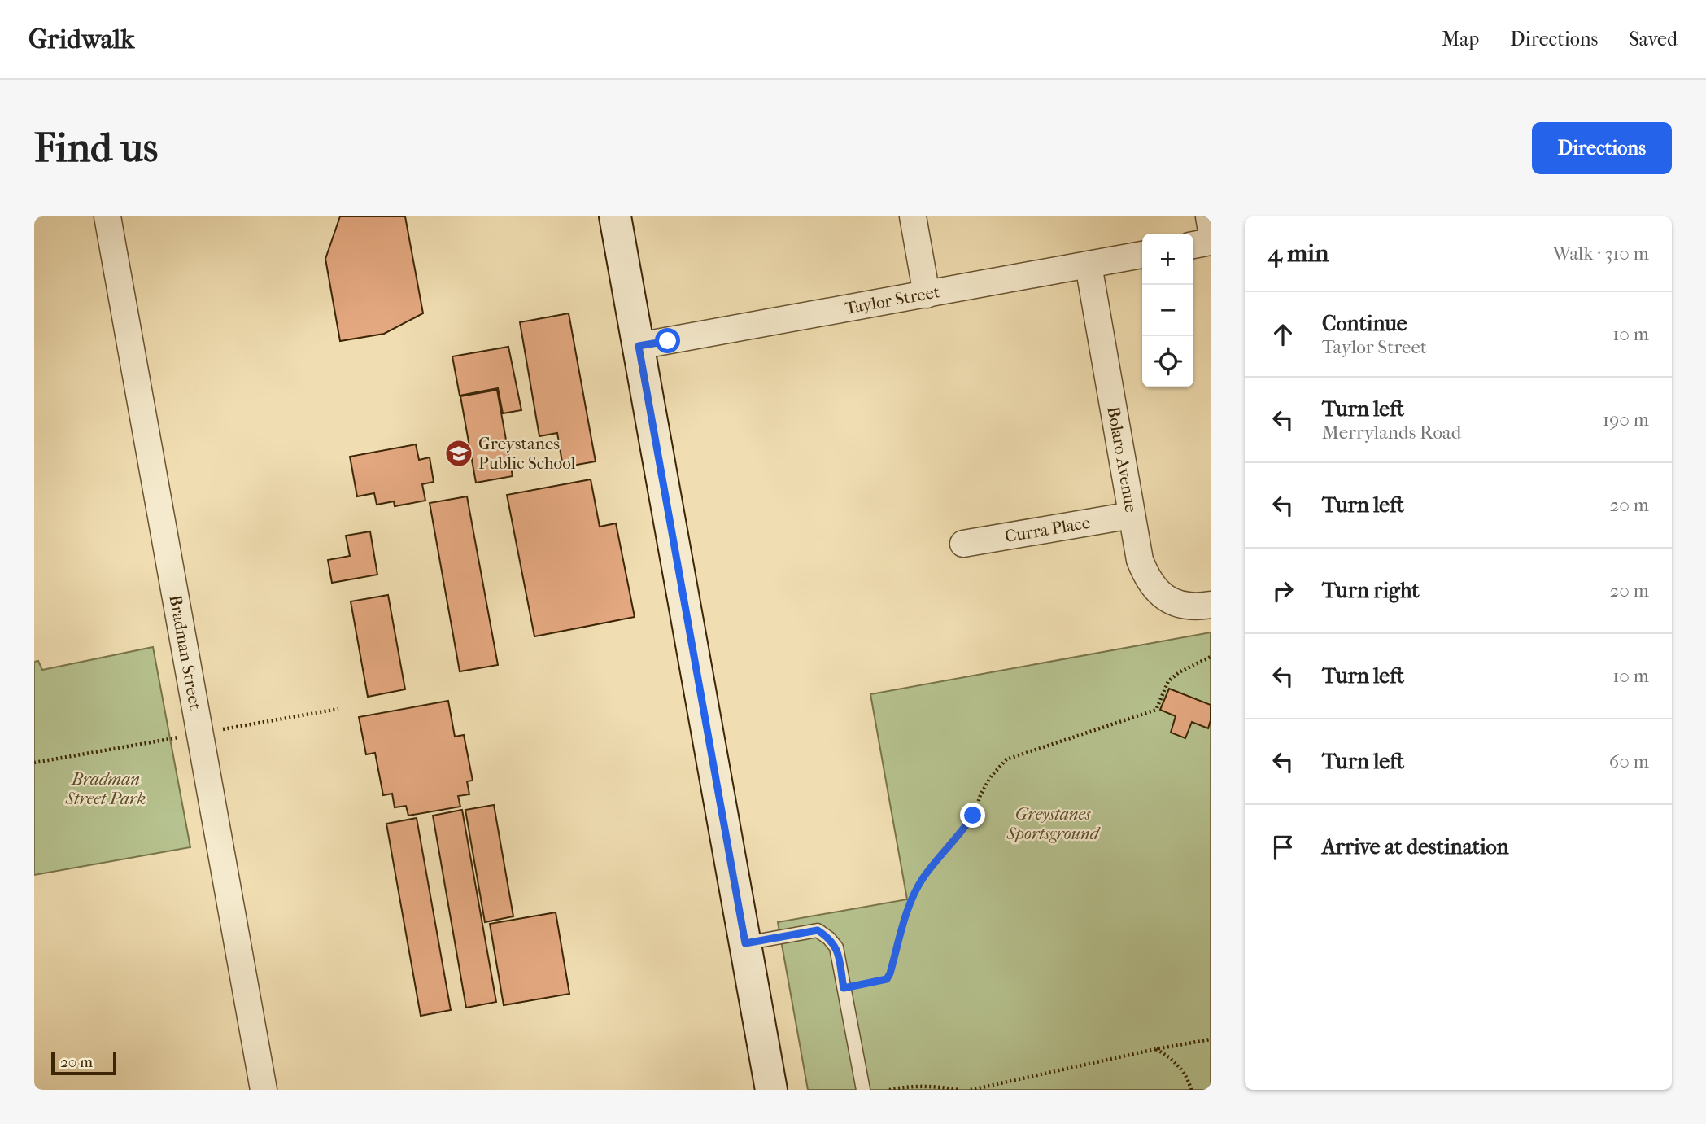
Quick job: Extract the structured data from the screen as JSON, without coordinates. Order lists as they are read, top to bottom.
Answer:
{
  "streets": {
    "street": [
      "Taylor Street",
      "Bolaro Avenue",
      "Curra Place",
      "Bradman Street"
    ]
  },
  "crossings": [
    ["Taylor Street", "Bolaro Avenue"],
    ["Bolaro Avenue", "Curra Place"]
  ],
  "parks": ["Bradman Street Park", "Greystanes Sportsground"],
  "places": {
    "school or university": ["Greystanes Public School"]
  },
  "scale_bar": "20 m",
  "page": {
    "header": "Gridwalk",
    "nav": ["Map", "Directions", "Saved"],
    "buttons": "Directions",
    "title": "Find us",
    "heading": ["4 min", "Walk · 310 m"],
    "map_buttons": ["+", "−"],
    "list": [
      ["Continue", "Taylor Street", "10 m"],
      ["Turn left", "Merrylands Road", "190 m"],
      ["Turn left", "20 m"],
      ["Turn right", "20 m"],
      ["Turn left", "10 m"],
      ["Turn left", "60 m"],
      "Arrive at destination"
    ],
    "scale": "20 m"
  }
}
